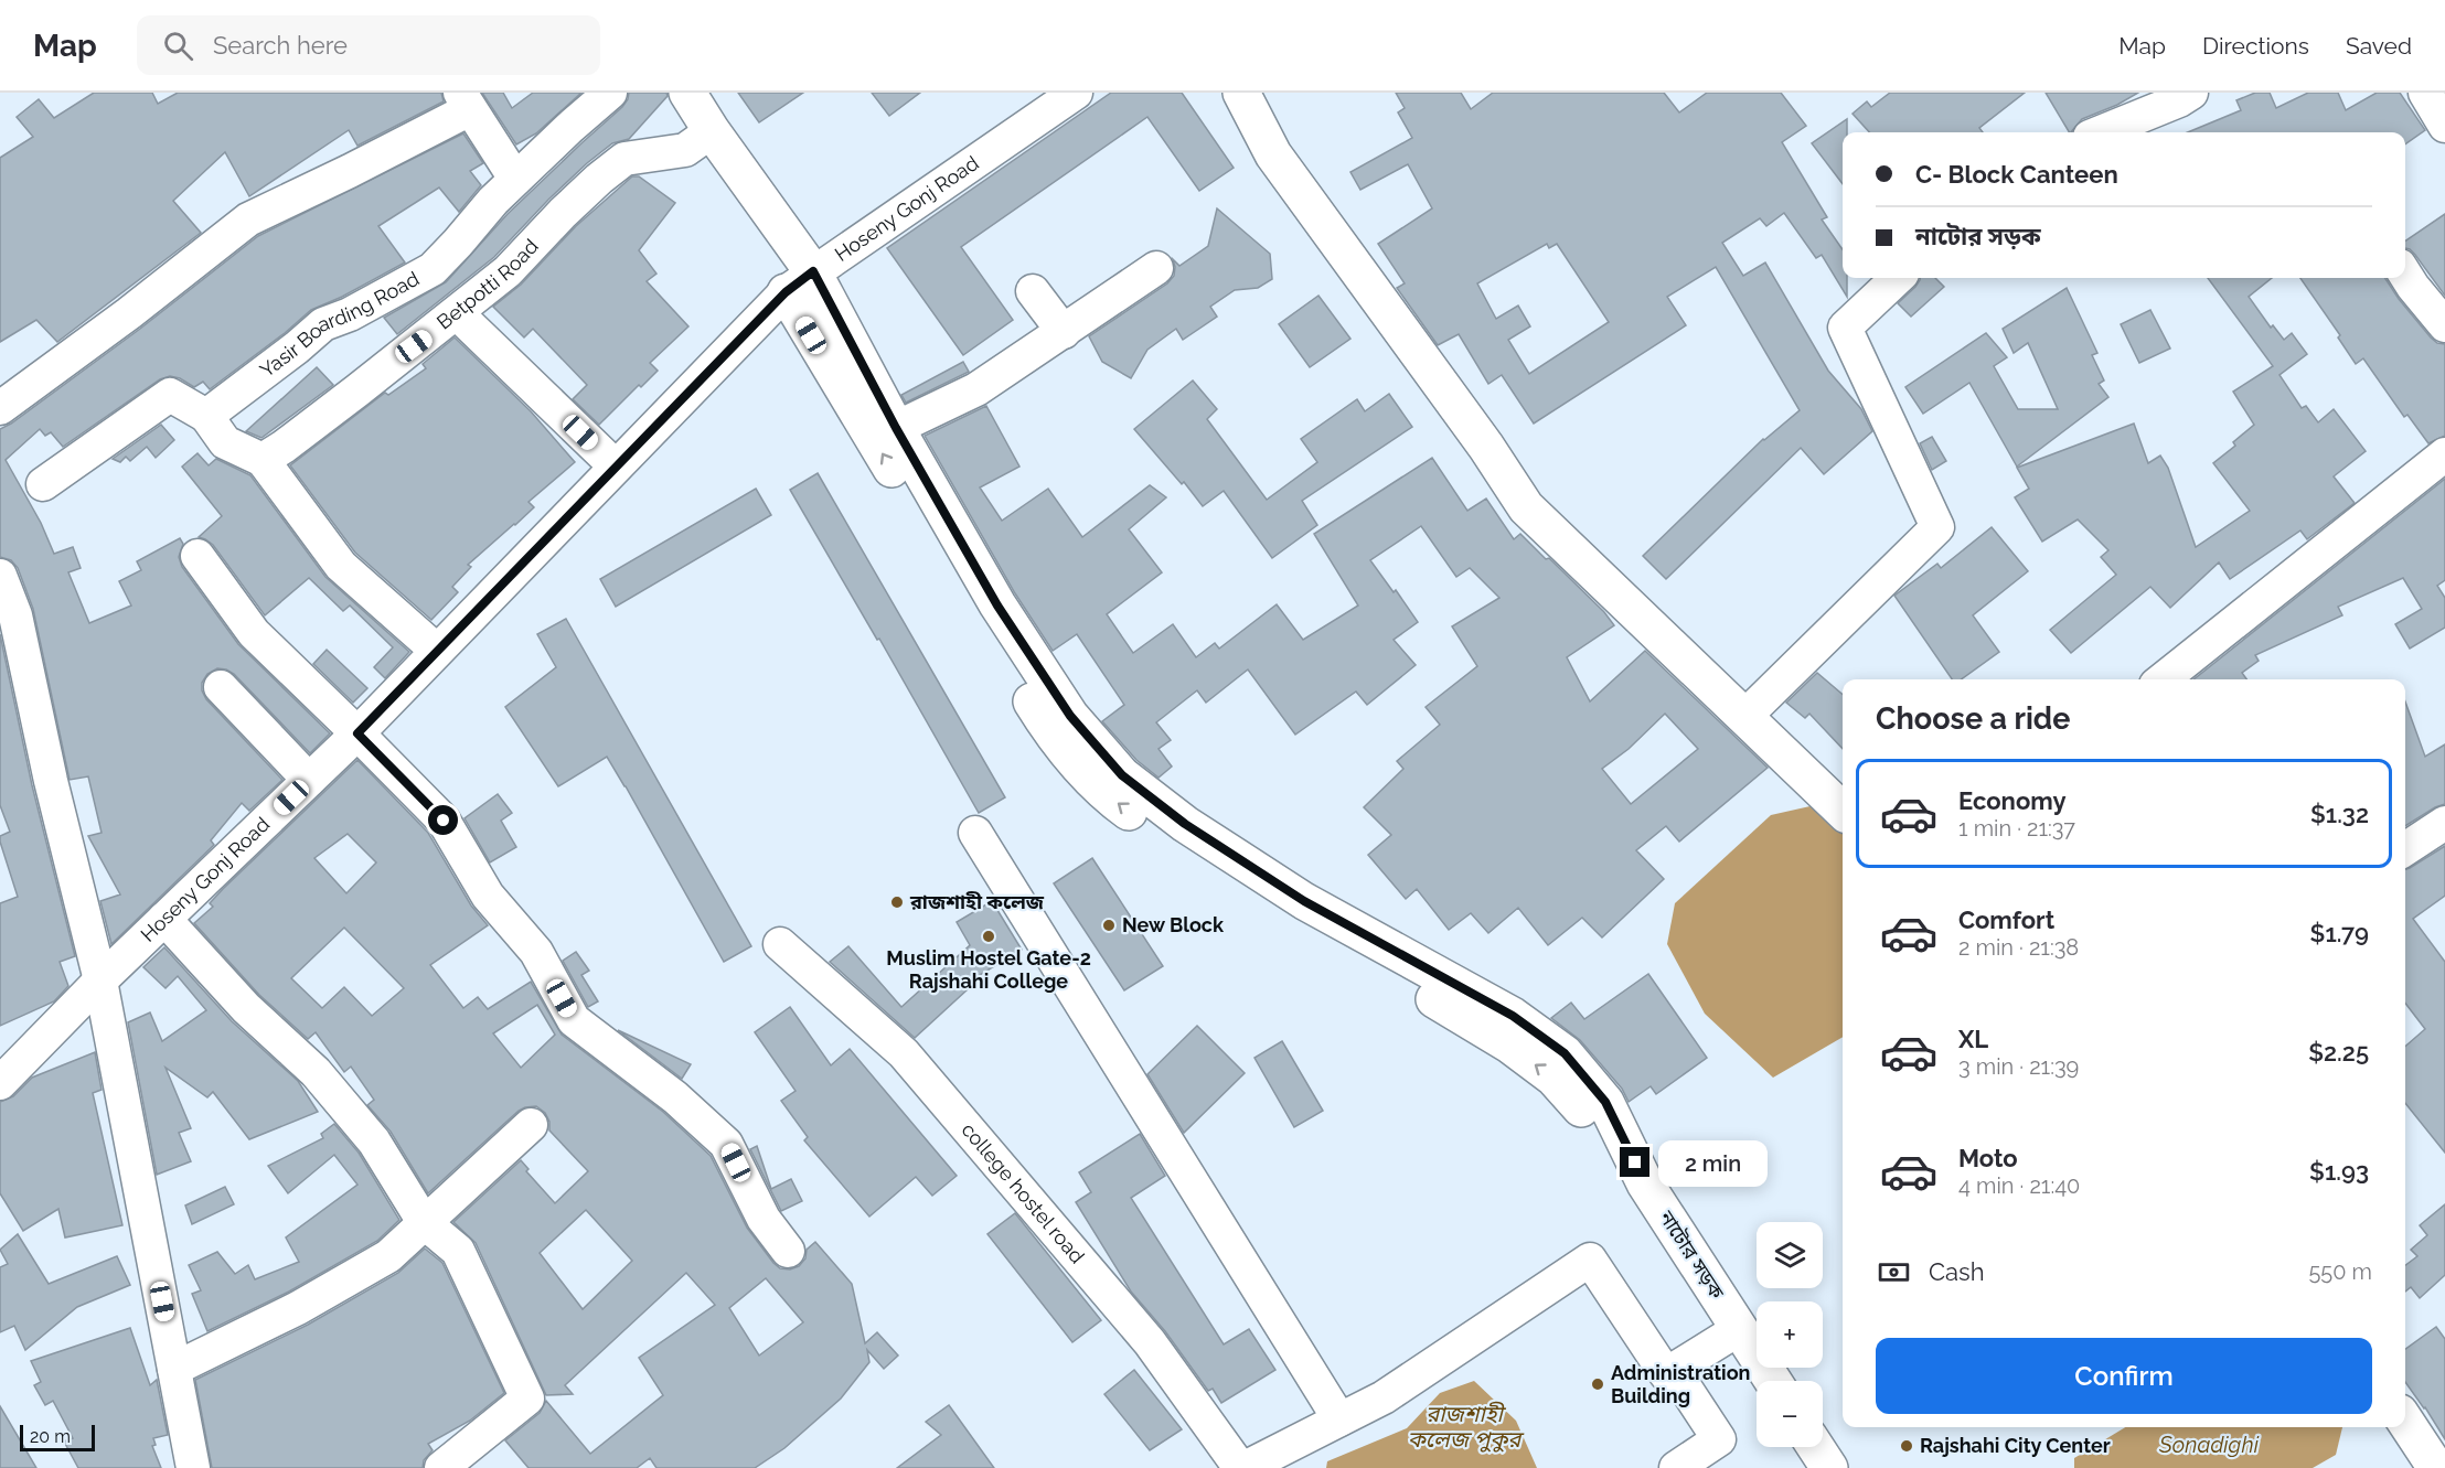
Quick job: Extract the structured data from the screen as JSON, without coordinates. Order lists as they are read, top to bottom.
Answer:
{
  "streets": {
    "main road": ["নাটোর সড়ক"],
    "street": [
      "Hoseny Gonj Road",
      "Betpotti Road",
      "Yasir Boarding Road",
      "college hostel road"
    ]
  },
  "crossings": [
    ["Hoseny Gonj Road", "নাটোর সড়ক"]
  ],
  "water": ["রাজশাহী কলেজ পুকুর", "Sonadighi"],
  "places": [
    "রাজশাহী কলেজ",
    "New Block",
    "Muslim Hostel Gate-2 Rajshahi College",
    "Administration Building",
    "Rajshahi City Center"
  ],
  "scale_bar": "20 m",
  "page": {
    "header": "Map",
    "search": "Search here",
    "nav": ["Map", "Directions", "Saved"],
    "banner": ["C- Block Canteen", "নাটোর সড়ক"],
    "heading": "Choose a ride",
    "list": [
      {
        "name": "Economy",
        "note": "1 min · 21:37",
        "value": "$1.32"
      },
      {
        "name": "Comfort",
        "note": "2 min · 21:38",
        "value": "$1.79"
      },
      {
        "name": "XL",
        "note": "3 min · 21:39",
        "value": "$2.25"
      },
      {
        "name": "Moto",
        "note": "4 min · 21:40",
        "value": "$1.93"
      }
    ],
    "bubble": "2 min",
    "map_buttons": ["+", "−"],
    "pay": ["Cash", "550 m"],
    "buttons": "Confirm",
    "scale": "20 m"
  }
}
